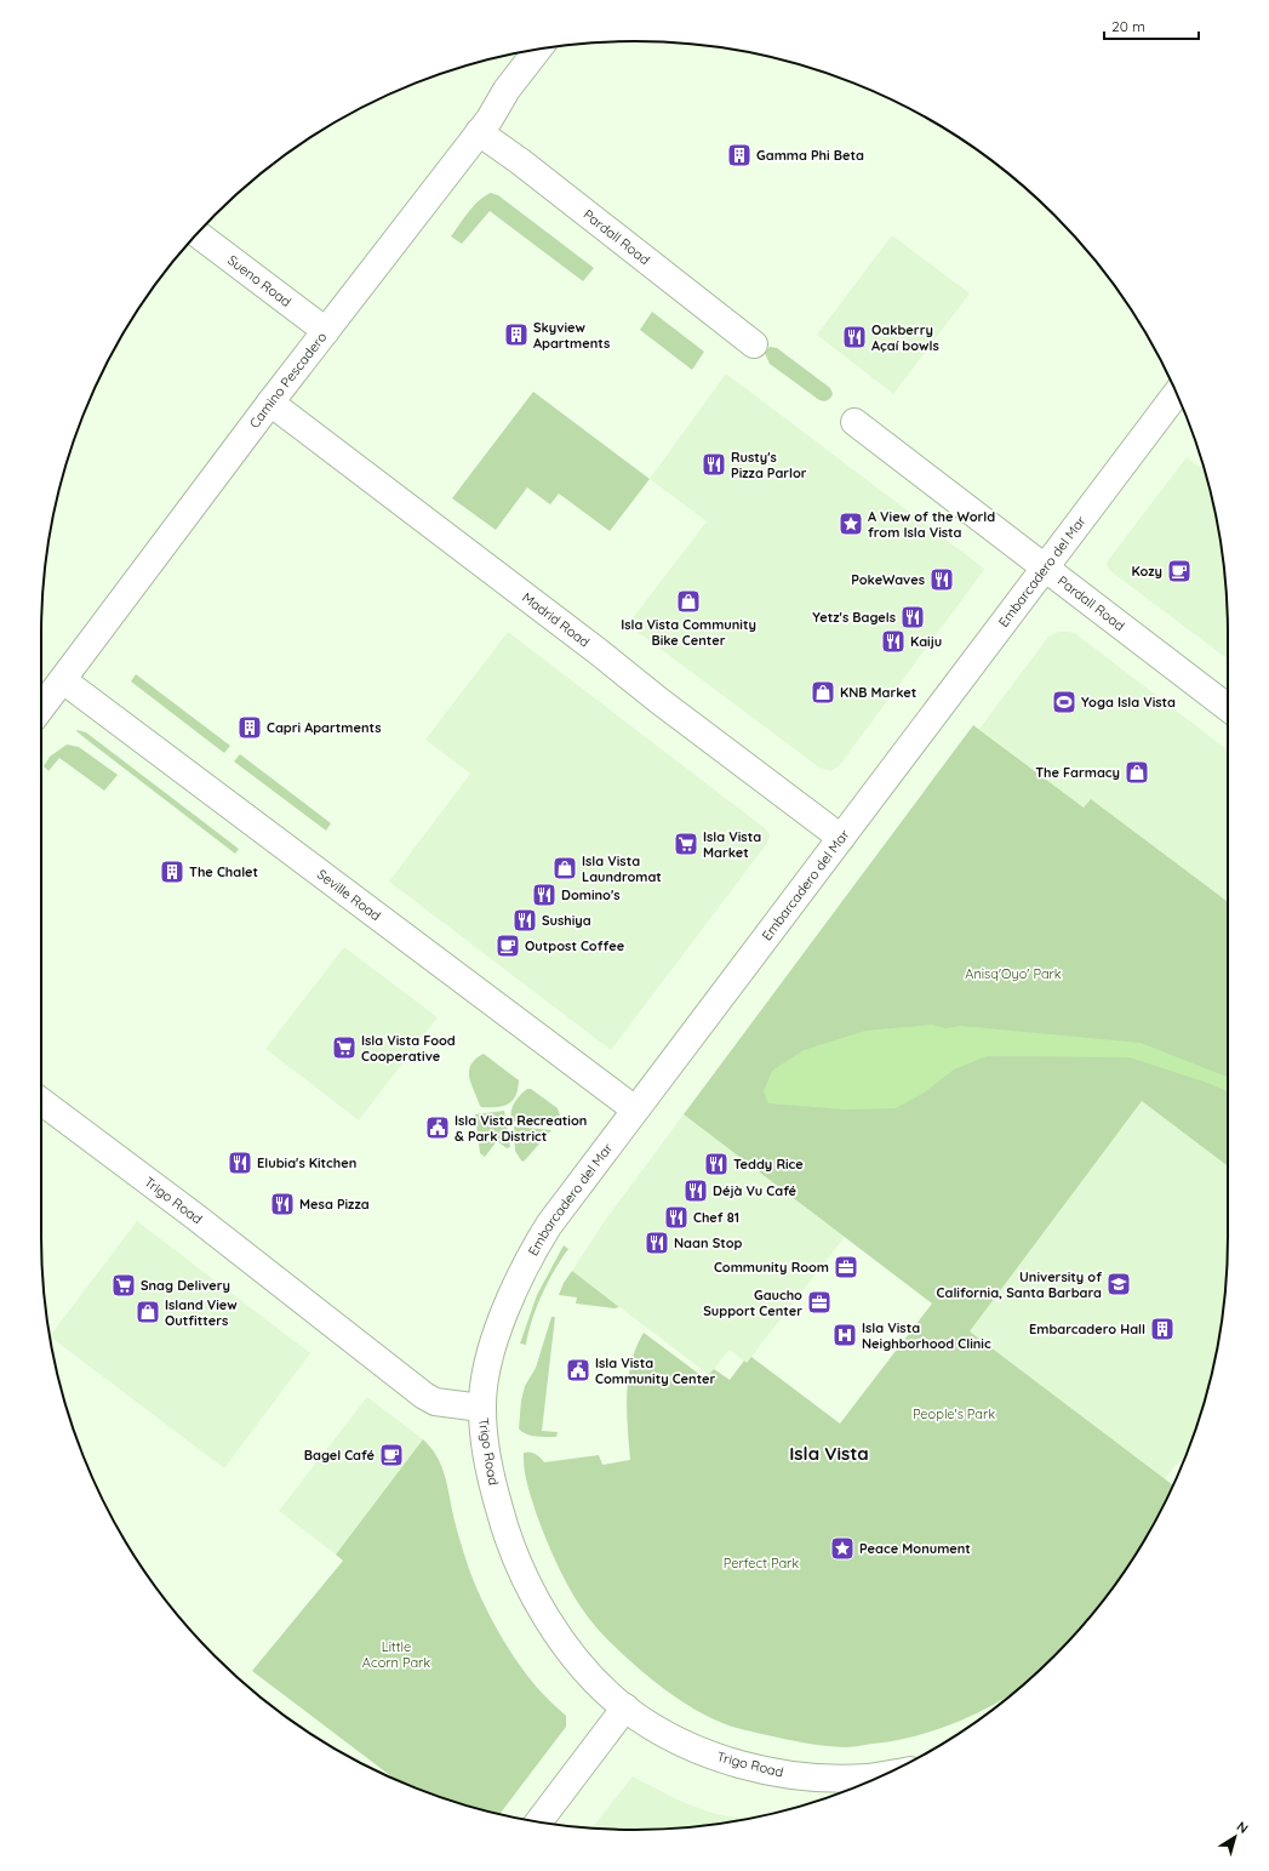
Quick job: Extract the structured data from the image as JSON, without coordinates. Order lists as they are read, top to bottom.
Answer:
{
  "streets": {
    "street": [
      "Pardall Road",
      "Sueno Road",
      "Camino Pescadero",
      "Embarcadero del Mar",
      "Madrid Road",
      "Seville Road",
      "Trigo Road"
    ]
  },
  "crossings": [
    ["Pardall Road", "Camino Pescadero"],
    ["Pardall Road", "Embarcadero del Mar"],
    ["Sueno Road", "Camino Pescadero"],
    ["Camino Pescadero", "Madrid Road"],
    ["Camino Pescadero", "Seville Road"],
    ["Embarcadero del Mar", "Madrid Road"],
    ["Embarcadero del Mar", "Seville Road"],
    ["Embarcadero del Mar", "Trigo Road"]
  ],
  "districts": ["Isla Vista"],
  "parks": [
    "Anisq'Oyo' Park",
    "People's Park",
    "Perfect Park",
    "Little Acorn Park"
  ],
  "places": {
    "building": [
      "Gamma Phi Beta",
      "Skyview Apartments",
      "Capri Apartments",
      "The Chalet",
      "Embarcadero Hall"
    ],
    "restaurant": [
      "Oakberry Açaí bowls",
      "Rusty's Pizza Parlor",
      "PokeWaves",
      "Yetz's Bagels",
      "Kaiju",
      "Domino's",
      "Sushiya",
      "Elubia's Kitchen",
      "Teddy Rice",
      "Déjà Vu Café",
      "Mesa Pizza",
      "Chef 81",
      "Naan Stop"
    ],
    "place": ["A View of the World from Isla Vista", "Peace Monument"],
    "cafe": ["Kozy", "Outpost Coffee", "Bagel Café"],
    "shop": [
      "Isla Vista Community Bike Center",
      "KNB Market",
      "The Farmacy",
      "Isla Vista Laundromat",
      "Island View Outfitters"
    ],
    "sports": ["Yoga Isla Vista"],
    "supermarket": ["Isla Vista Market", "Isla Vista Food Cooperative", "Snag Delivery"],
    "public building": ["Isla Vista Recreation & Park District", "Isla Vista Community Center"],
    "office": ["Community Room", "Gaucho Support Center"],
    "school or university": ["University of California, Santa Barbara"],
    "hospital": ["Isla Vista Neighborhood Clinic"]
  },
  "scale_bar": "20 m",
  "north": "top right"
}
